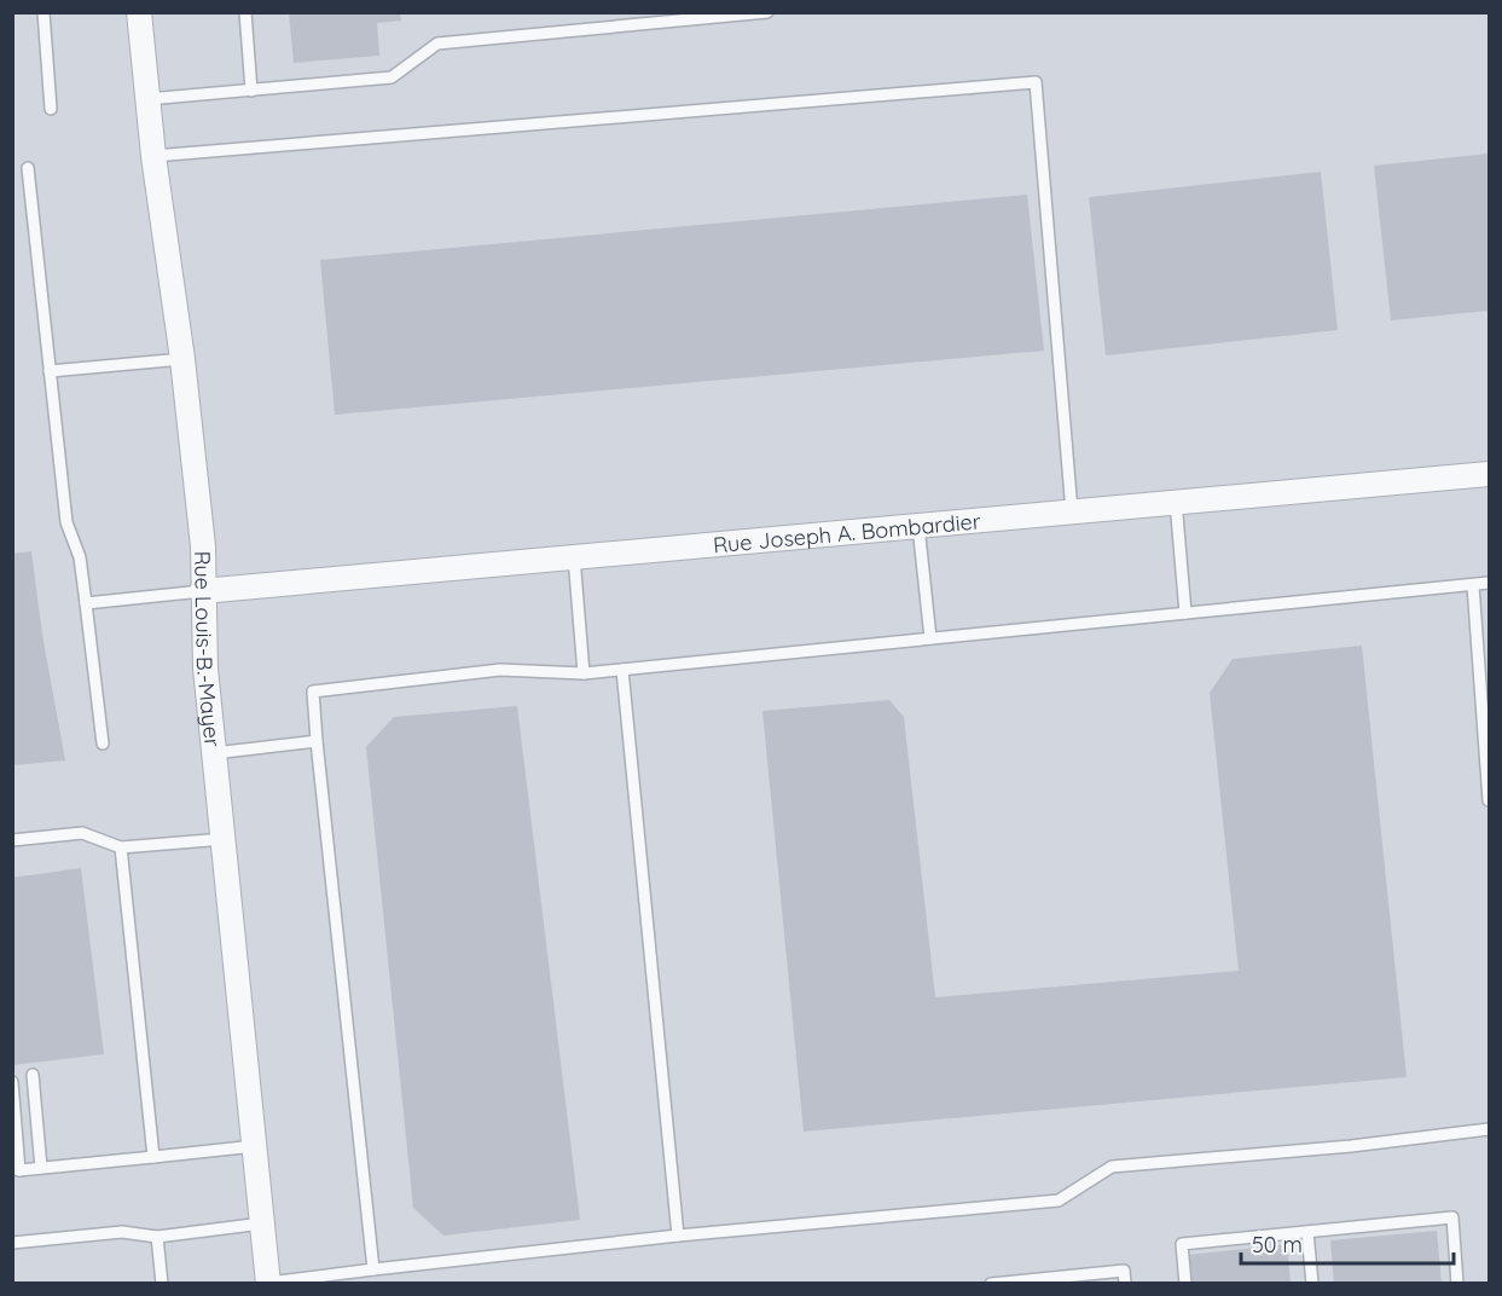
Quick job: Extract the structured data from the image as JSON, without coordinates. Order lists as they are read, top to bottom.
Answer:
{
  "streets": {
    "street": ["Rue Joseph A. Bombardier", "Rue Louis-B.-Mayer"]
  },
  "crossings": [
    ["Rue Joseph A. Bombardier", "Rue Louis-B.-Mayer"]
  ],
  "scale_bar": "50 m"
}
